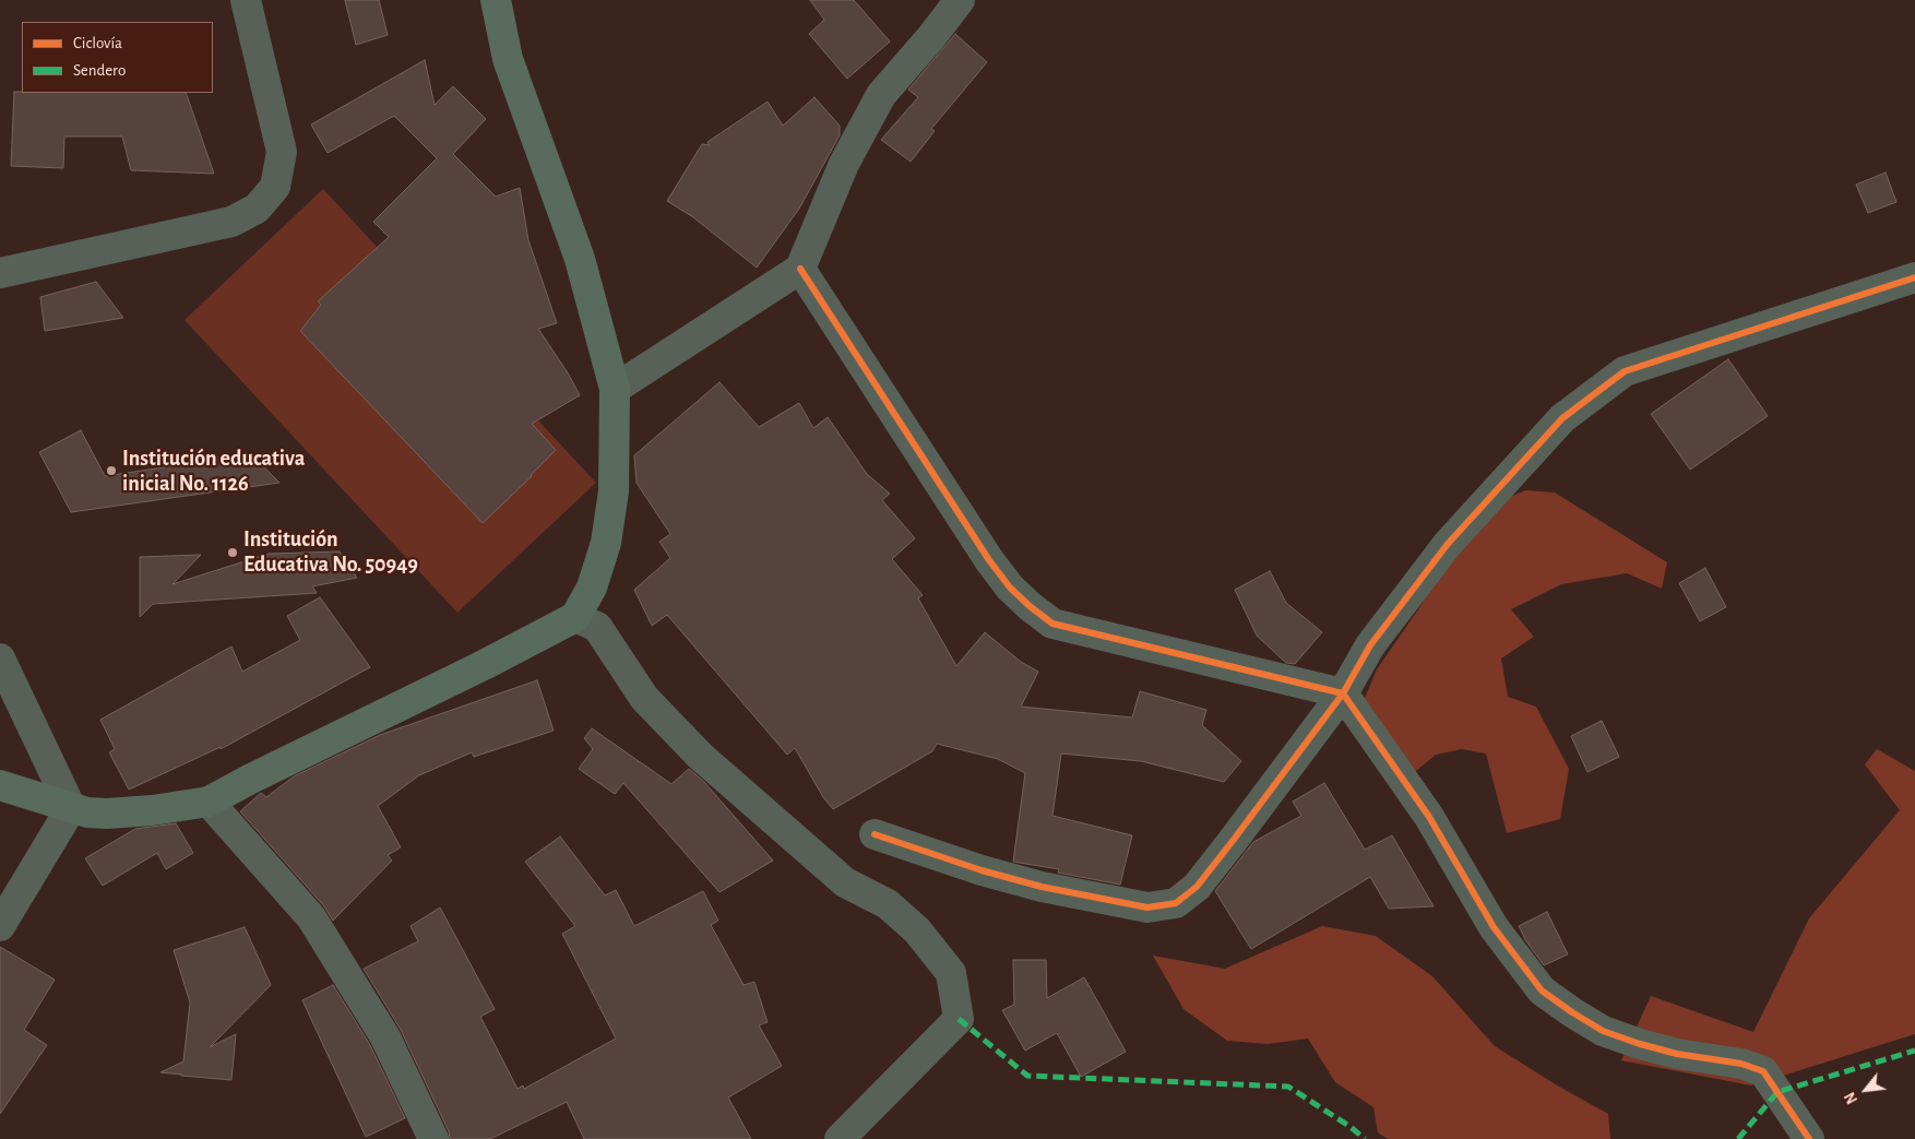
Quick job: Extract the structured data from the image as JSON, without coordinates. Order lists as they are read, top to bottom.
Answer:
{
  "places": ["Institución educativa inicial No. 1126", "Institución Educativa No. 50949"],
  "legend": ["Ciclovía", "Sendero"],
  "north": "bottom left"
}
